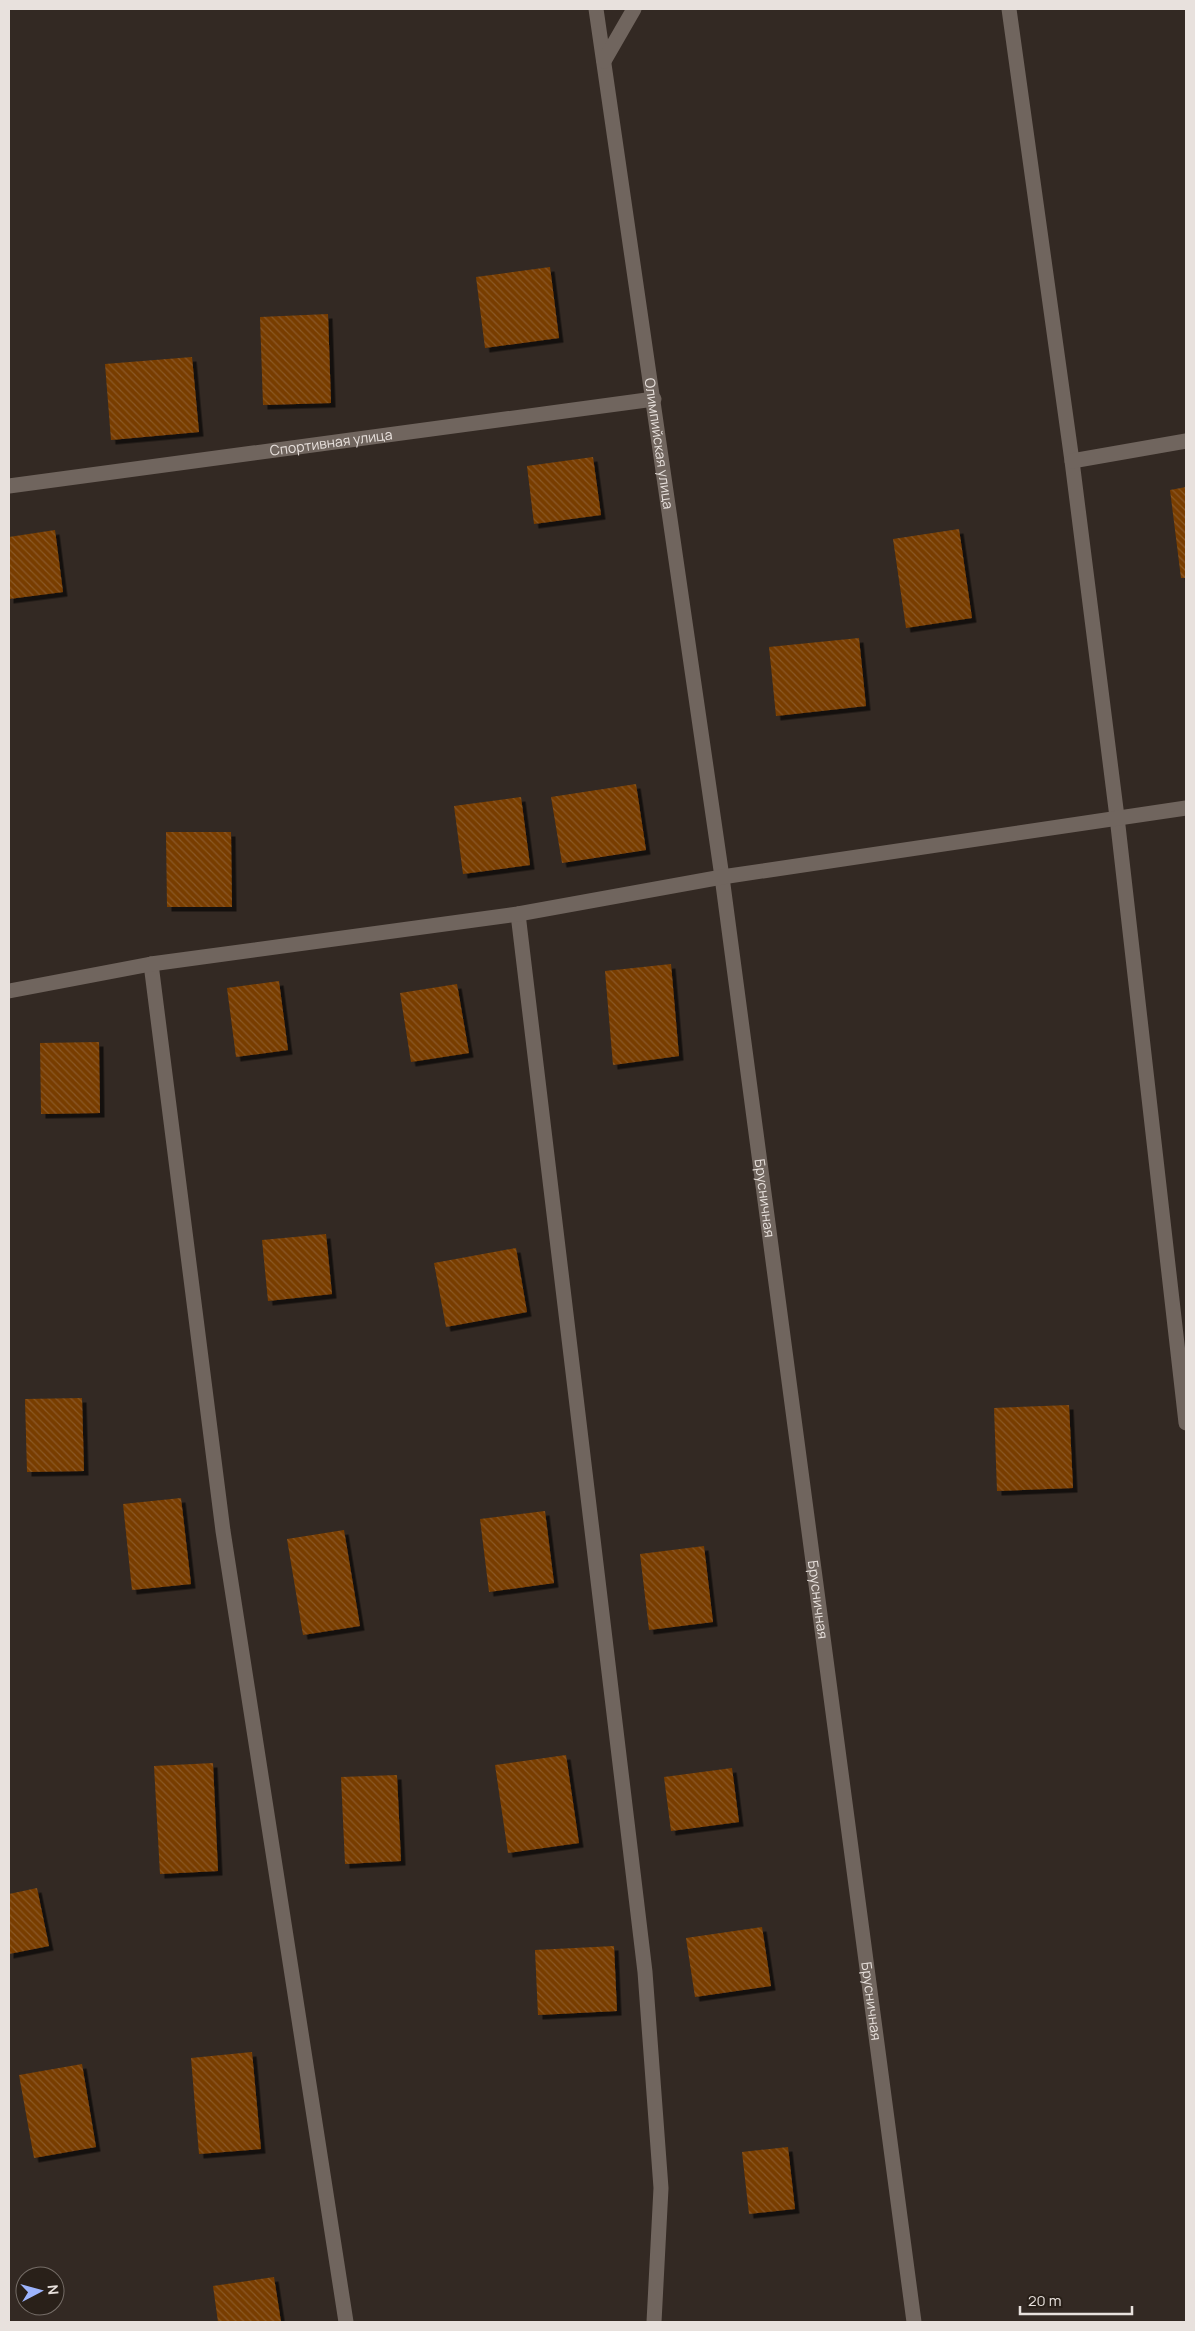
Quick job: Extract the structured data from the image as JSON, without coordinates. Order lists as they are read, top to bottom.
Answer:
{
  "streets": {
    "street": ["Спортивная улица", "Олимпийская улица", "Брусничная"]
  },
  "crossings": [
    ["Спортивная улица", "Олимпийская улица"],
    ["Олимпийская улица", "Брусничная"]
  ],
  "scale_bar": "20 m",
  "north": "right"
}
